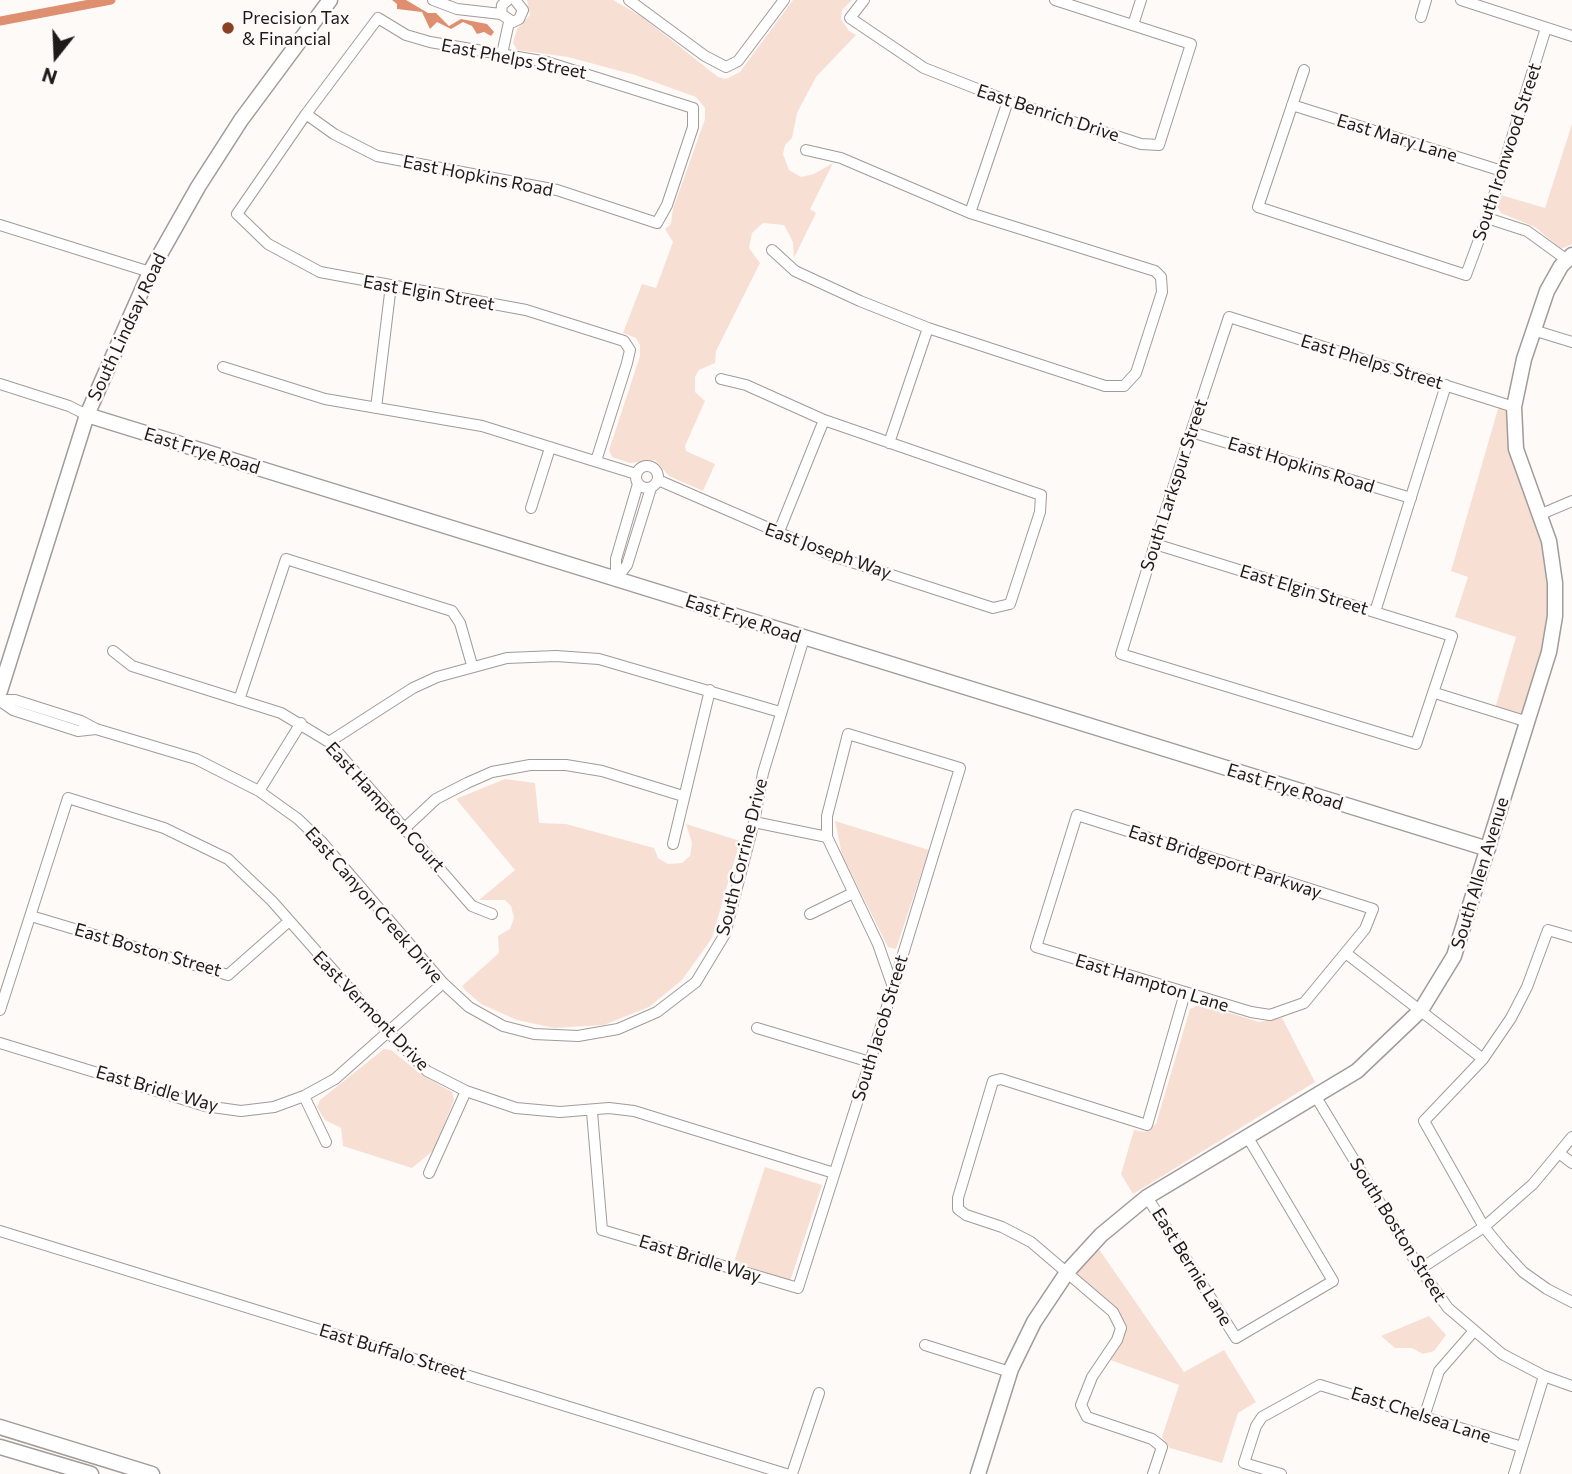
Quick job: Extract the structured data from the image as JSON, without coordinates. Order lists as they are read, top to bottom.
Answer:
{
  "streets": {
    "street": [
      "East Phelps Street",
      "East Benrich Drive",
      "East Mary Lane",
      "South Ironwood Street",
      "East Hopkins Road",
      "East Elgin Street",
      "South Lindsay Road",
      "East Frye Road",
      "South Larkspur Street",
      "East Joseph Way",
      "East Hampton Court",
      "South Corrine Drive",
      "East Bridgeport Parkway",
      "South Allen Avenue",
      "East Canyon Creek Drive",
      "East Boston Street",
      "East Hampton Lane",
      "East Vermont Drive",
      "South Jacob Street",
      "East Bridle Way",
      "South Boston Street",
      "East Bernie Lane",
      "East Buffalo Street",
      "East Chelsea Lane"
    ]
  },
  "crossings": [
    ["East Phelps Street", "East Hopkins Road"],
    ["East Phelps Street", "East Elgin Street"],
    ["East Phelps Street", "South Larkspur Street"],
    ["East Phelps Street", "South Allen Avenue"],
    ["East Mary Lane", "South Ironwood Street"],
    ["East Hopkins Road", "East Elgin Street"],
    ["East Hopkins Road", "South Larkspur Street"],
    ["East Elgin Street", "South Larkspur Street"],
    ["East Elgin Street", "East Joseph Way"],
    ["South Lindsay Road", "East Frye Road"],
    ["East Frye Road", "South Corrine Drive"],
    ["East Frye Road", "South Allen Avenue"],
    ["South Corrine Drive", "East Canyon Creek Drive"],
    ["East Bridgeport Parkway", "East Hampton Lane"],
    ["South Allen Avenue", "South Boston Street"],
    ["South Allen Avenue", "East Bernie Lane"],
    ["East Canyon Creek Drive", "East Bridle Way"],
    ["East Boston Street", "East Vermont Drive"],
    ["East Vermont Drive", "South Jacob Street"],
    ["East Vermont Drive", "East Bridle Way"],
    ["South Jacob Street", "East Bridle Way"]
  ],
  "places": ["Precision Tax & Financial"],
  "north": "bottom"
}
